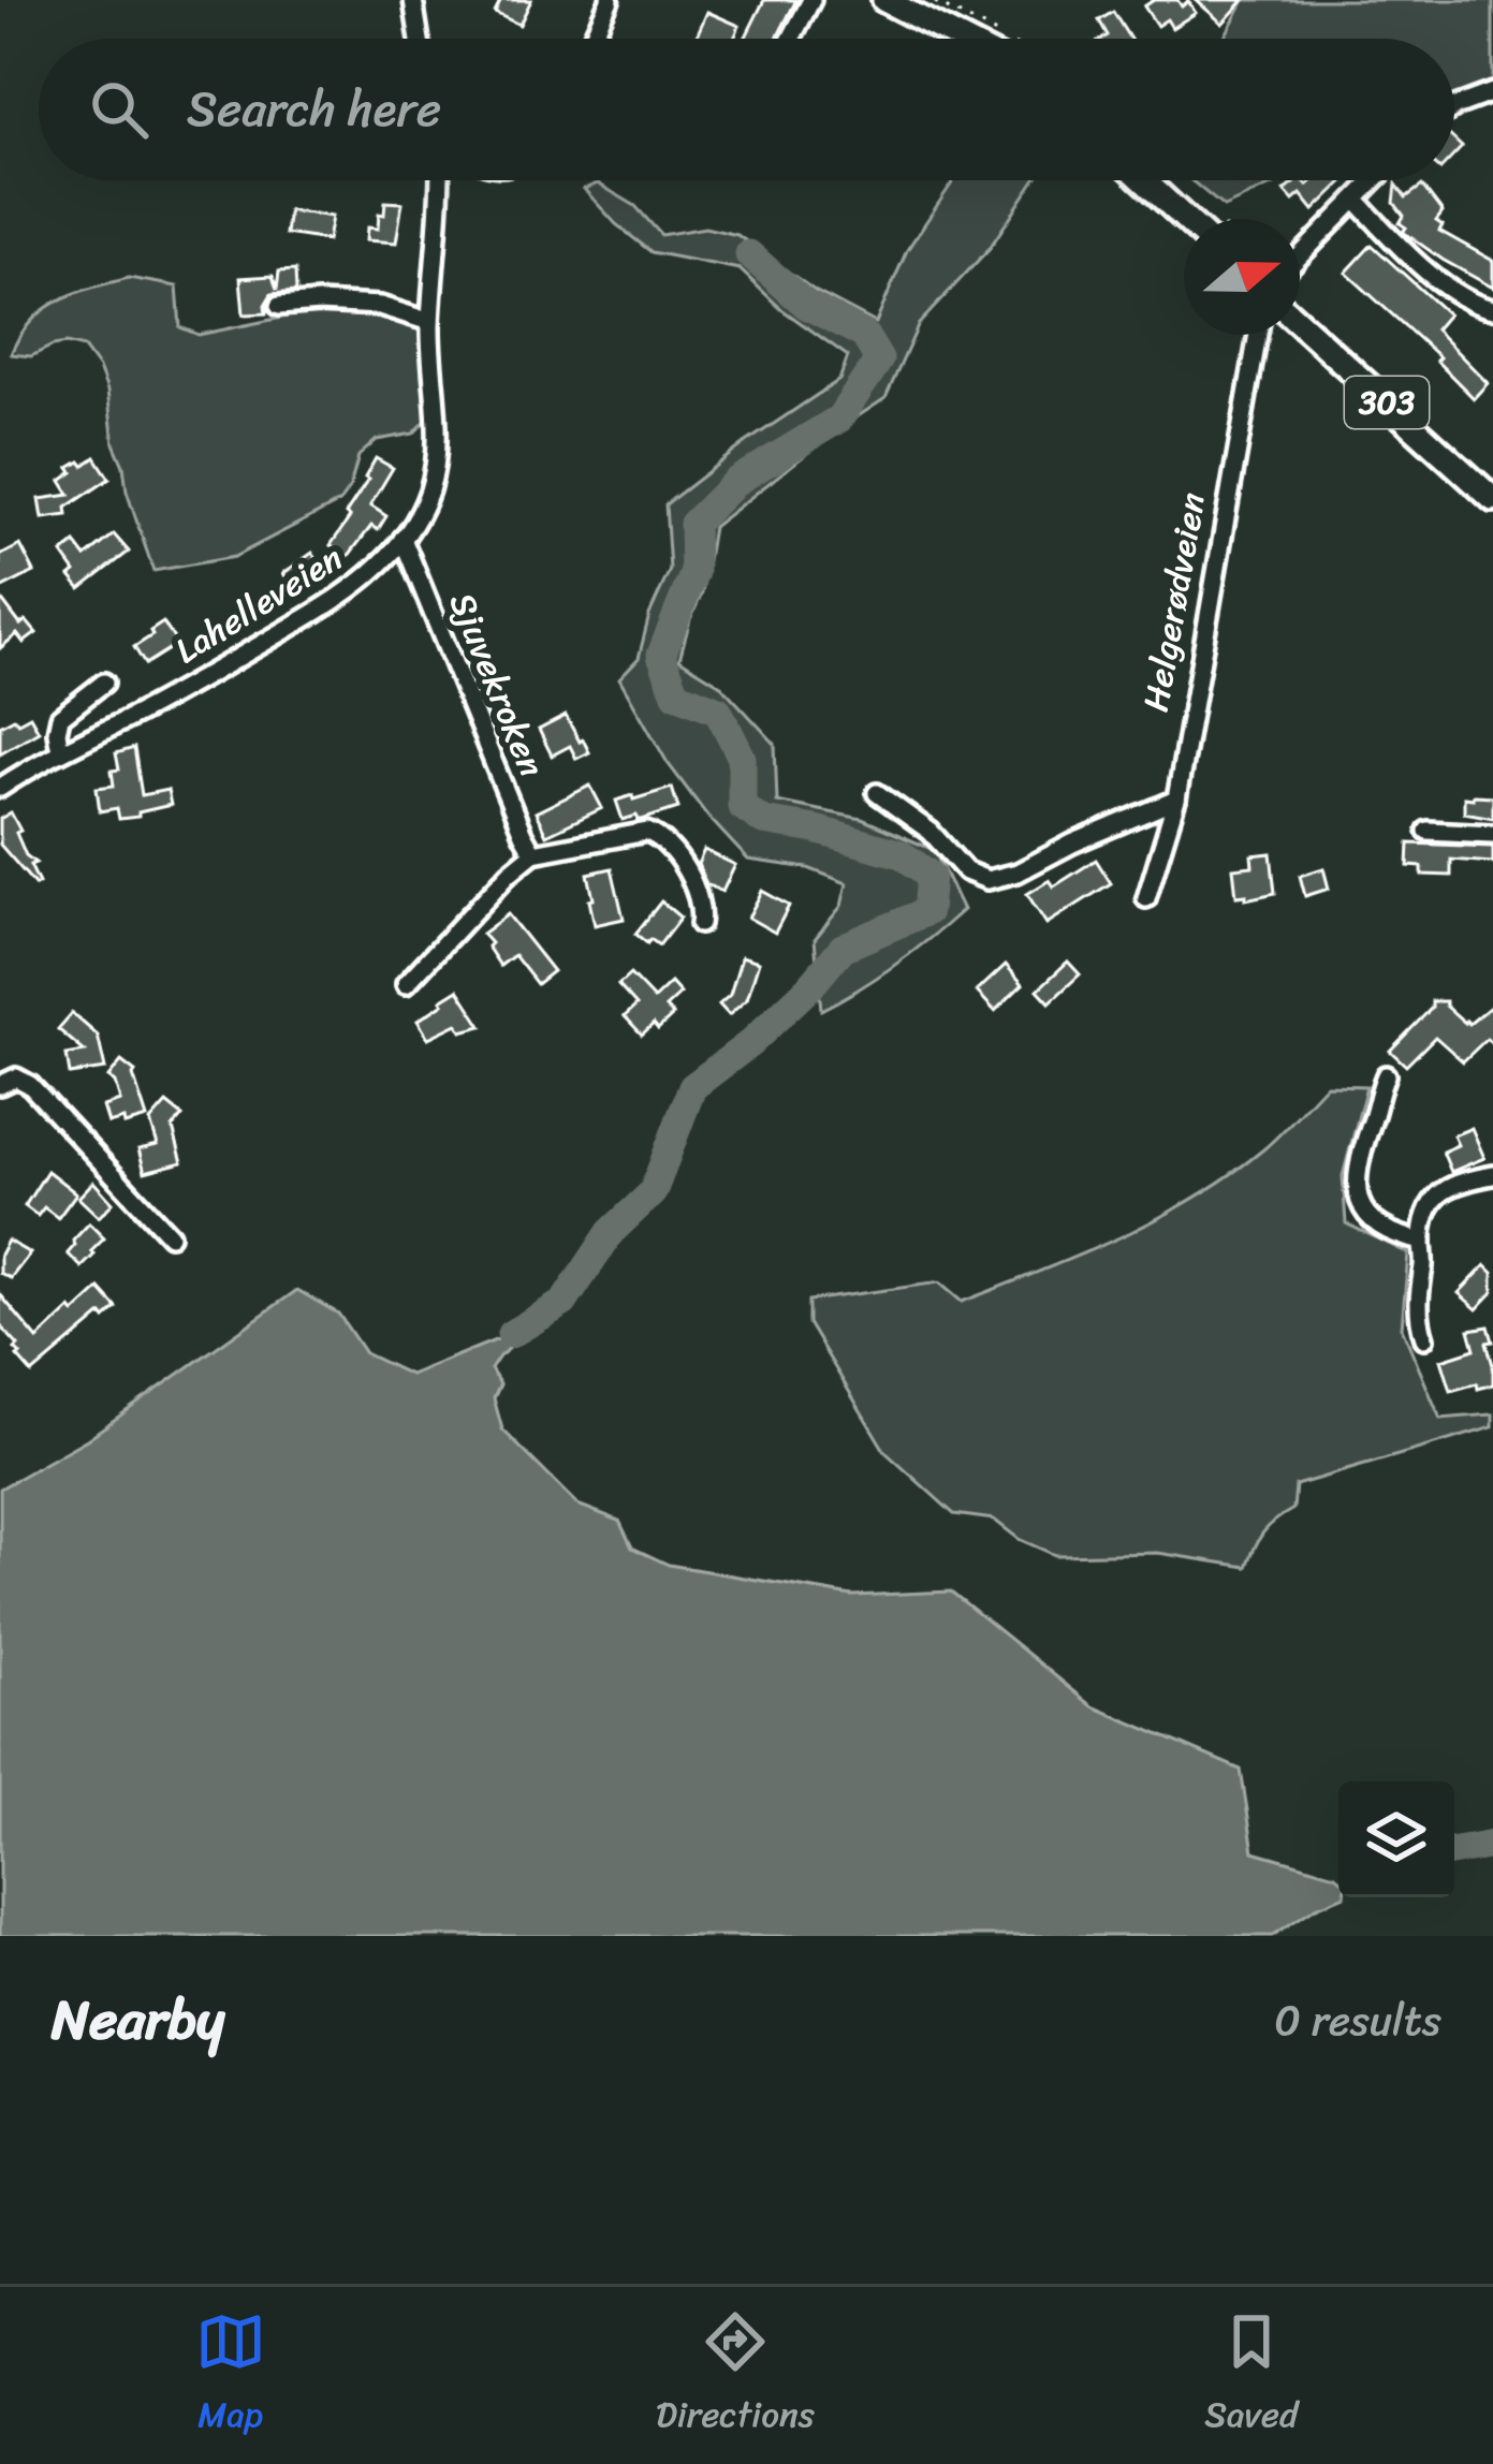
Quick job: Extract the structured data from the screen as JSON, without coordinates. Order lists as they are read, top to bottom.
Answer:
{
  "streets": {
    "main road": ["303"],
    "street": ["Helgerødveien", "Lahelleveien", "Sjuvekroken"]
  },
  "crossings": [
    ["Lahelleveien", "Sjuvekroken"]
  ],
  "north": "right",
  "page": {
    "search": "Search here",
    "heading": ["Nearby", "0 results"],
    "nav": ["Map", "Directions", "Saved"]
  }
}
